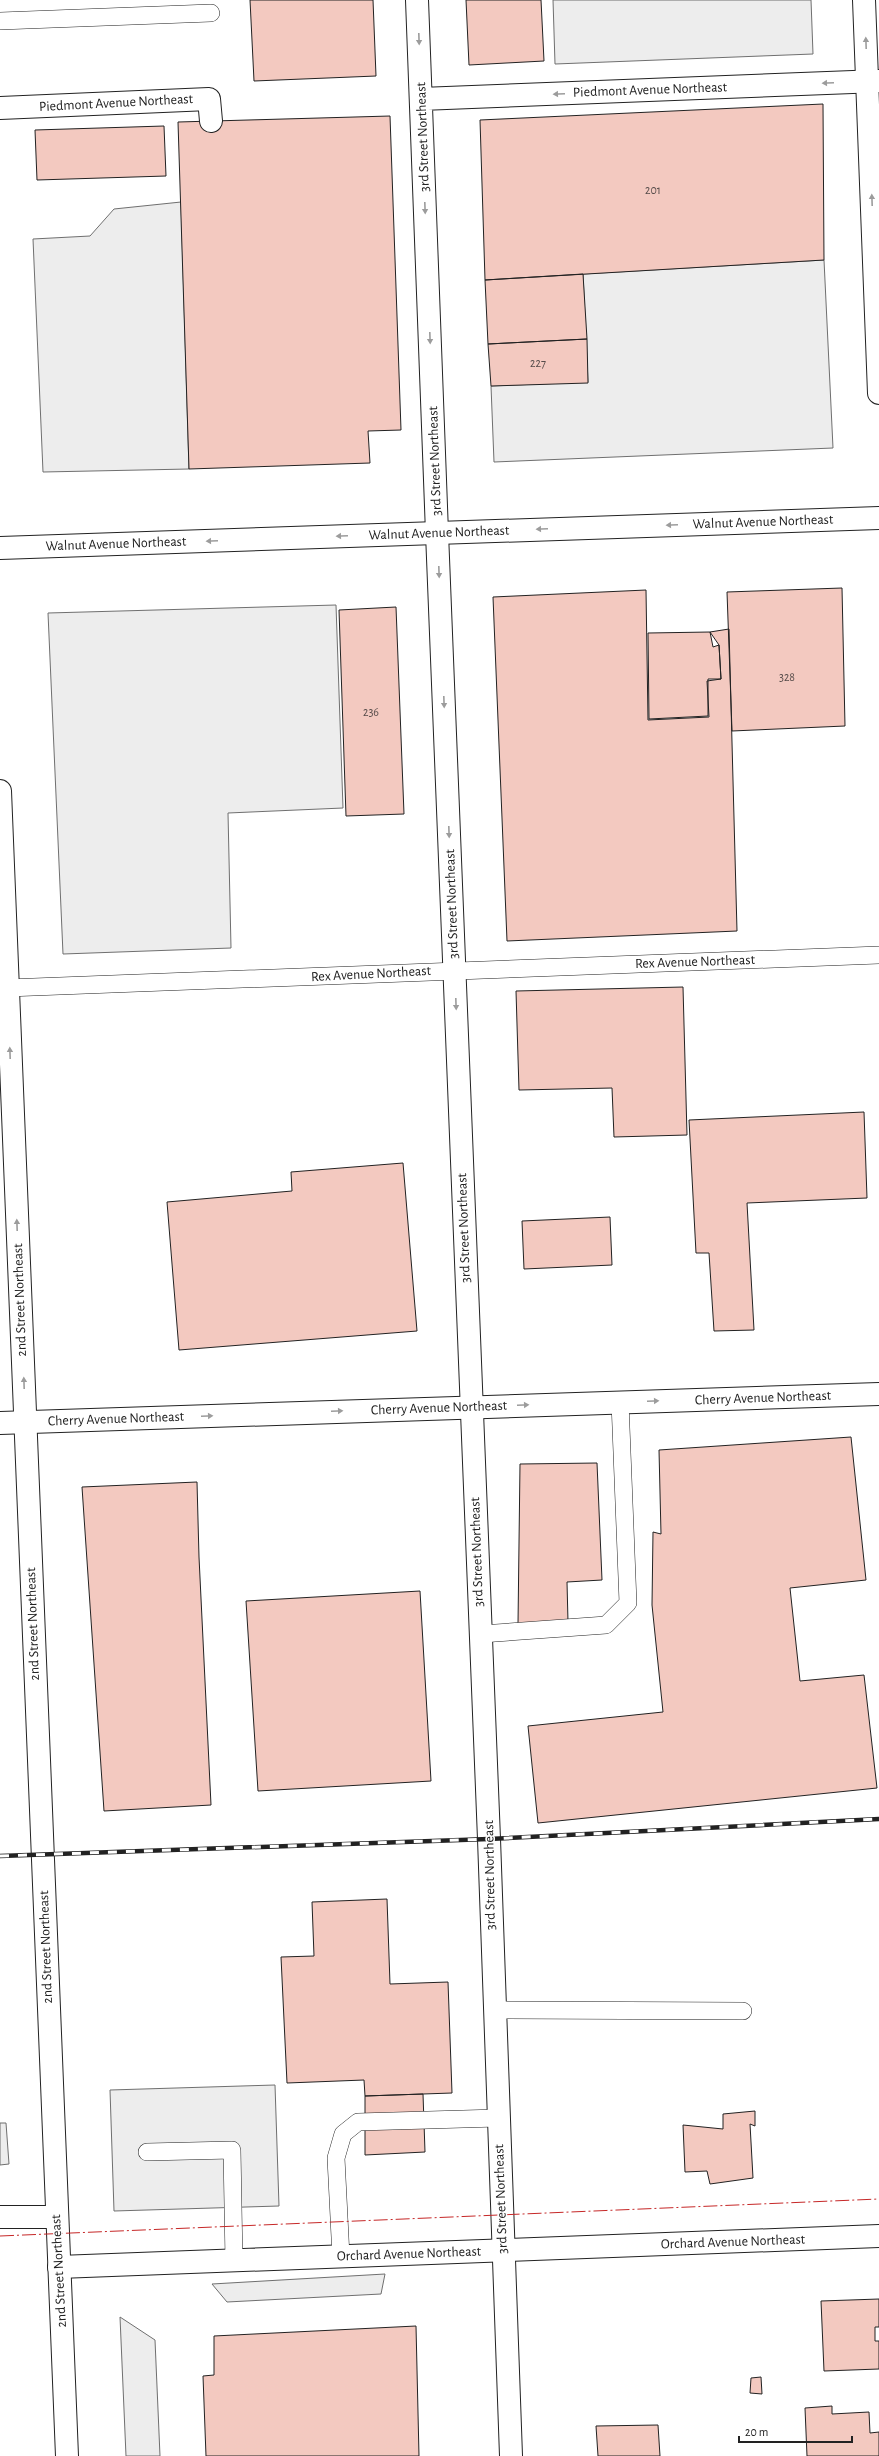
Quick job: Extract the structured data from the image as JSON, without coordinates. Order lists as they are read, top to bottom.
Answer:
{
  "streets": {
    "street": [
      "Piedmont Avenue Northeast",
      "3rd Street Northeast",
      "Walnut Avenue Northeast",
      "2nd Street Northeast",
      "Cherry Avenue Northeast",
      "Orchard Avenue Northeast"
    ],
    "lane": ["Rex Avenue Northeast"]
  },
  "crossings": [
    ["Piedmont Avenue Northeast", "3rd Street Northeast"],
    ["3rd Street Northeast", "Walnut Avenue Northeast"],
    ["3rd Street Northeast", "Rex Avenue Northeast"],
    ["3rd Street Northeast", "Cherry Avenue Northeast"],
    ["3rd Street Northeast", "Orchard Avenue Northeast"],
    ["Rex Avenue Northeast", "2nd Street Northeast"],
    ["2nd Street Northeast", "Cherry Avenue Northeast"],
    ["2nd Street Northeast", "Orchard Avenue Northeast"]
  ],
  "one_way": [
    "Piedmont Avenue Northeast",
    "3rd Street Northeast",
    "Walnut Avenue Northeast",
    "Cherry Avenue Northeast"
  ],
  "house_numbers": [
    "201",
    "227",
    "328",
    "236"
  ],
  "scale_bar": "20 m"
}
